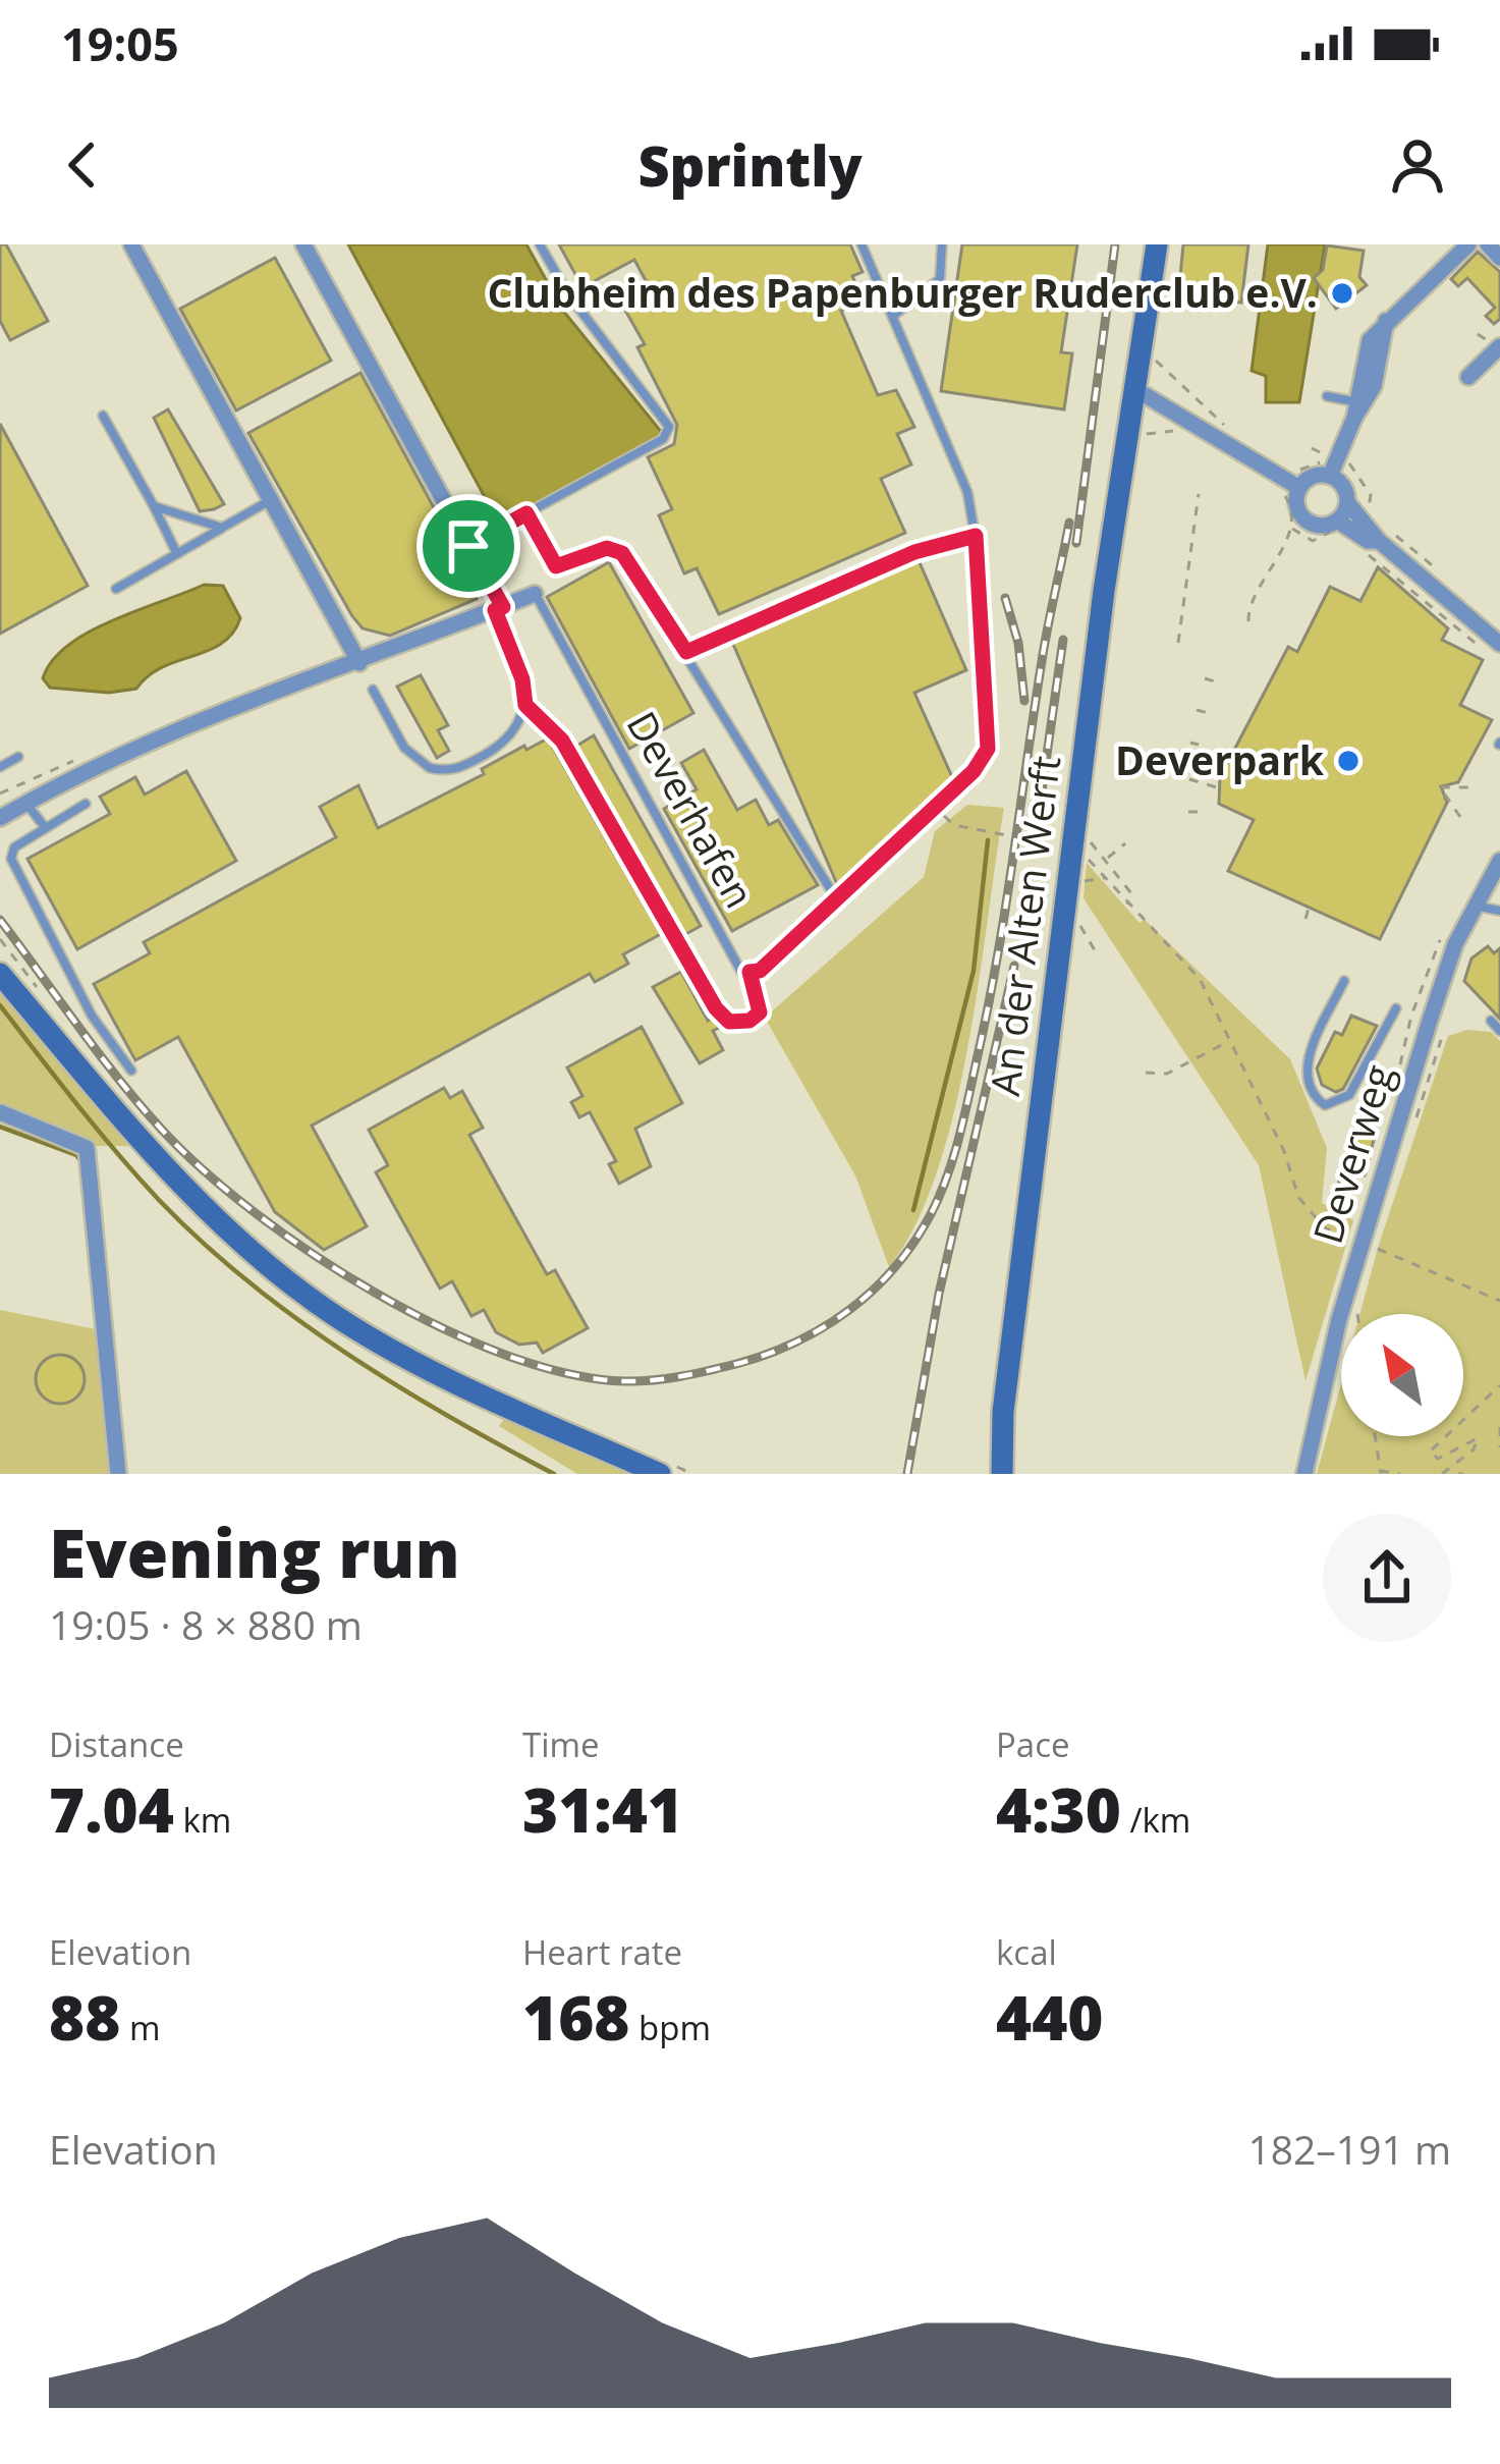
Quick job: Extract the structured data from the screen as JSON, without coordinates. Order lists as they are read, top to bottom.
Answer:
{
  "streets": {
    "street": ["Deverhafen", "An der Alten Werft", "Deverweg"]
  },
  "places": ["Clubheim des Papenburger Ruderclub e.V.", "Deverpark"],
  "north": "top left",
  "page": {
    "status": "19:05",
    "header": "Sprintly",
    "heading": ["Evening run", "19:05 · 8 × 880 m"],
    "stats": [
      ["Distance", "7.04 km"],
      ["Time", "31:41"],
      ["Pace", "4:30 /km"],
      ["Elevation", "88 m"],
      ["Heart rate", "168 bpm"],
      ["kcal", "440"]
    ],
    "chart": ["Elevation", "182–191 m"]
  }
}
